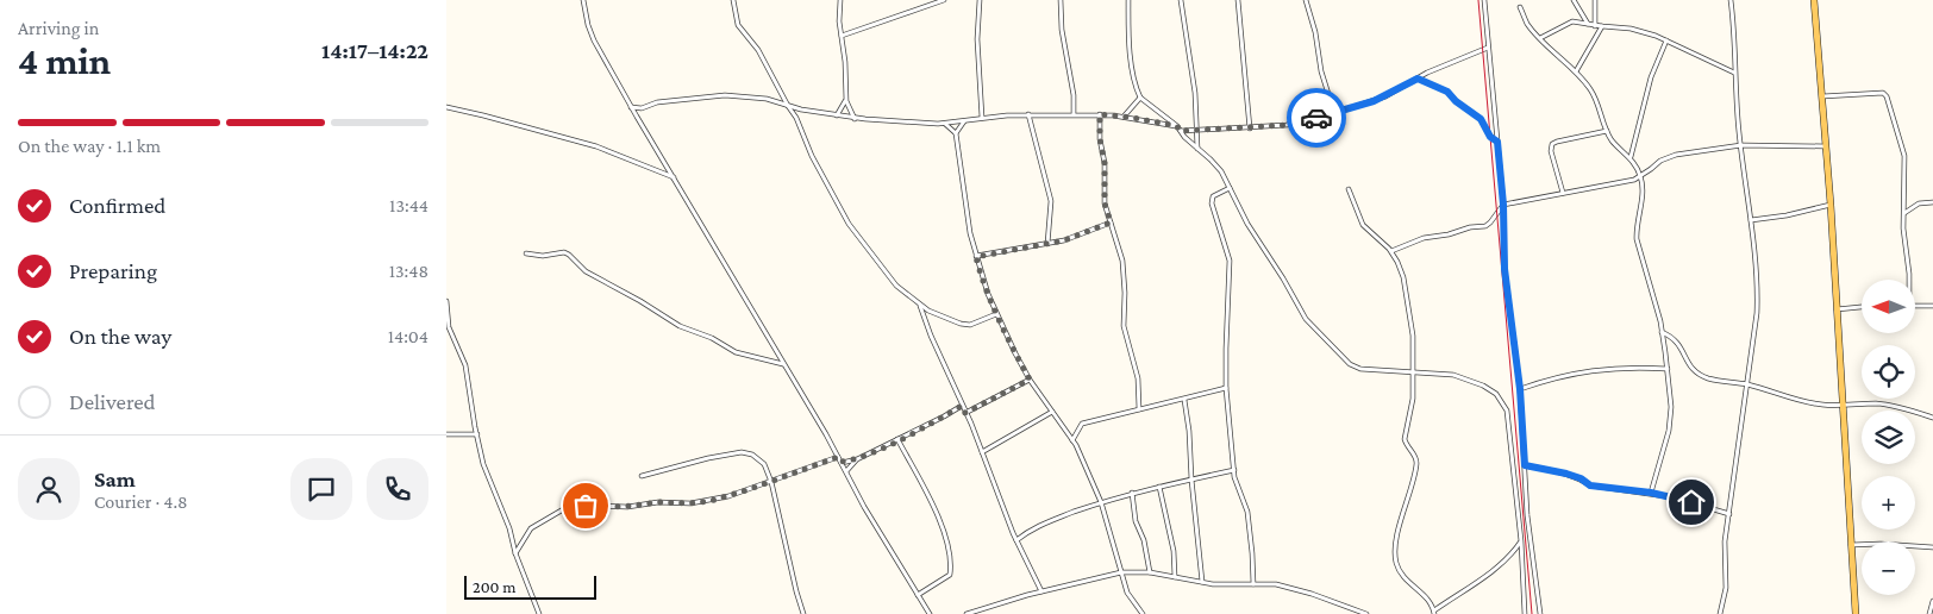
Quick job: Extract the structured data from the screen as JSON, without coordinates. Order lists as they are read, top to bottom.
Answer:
{
  "scale_bar": "200 m",
  "north": "left",
  "page": {
    "heading": ["4 min", "Arriving in", "14:17–14:22"],
    "panel": ["Sam", "Courier · 4.8"],
    "bar": "On the way · 1.1 km",
    "list": [
      ["Confirmed", "13:44"],
      ["Preparing", "13:48"],
      ["On the way", "14:04"],
      "Delivered"
    ],
    "map_buttons": ["+", "−"],
    "scale": "200 m"
  }
}
